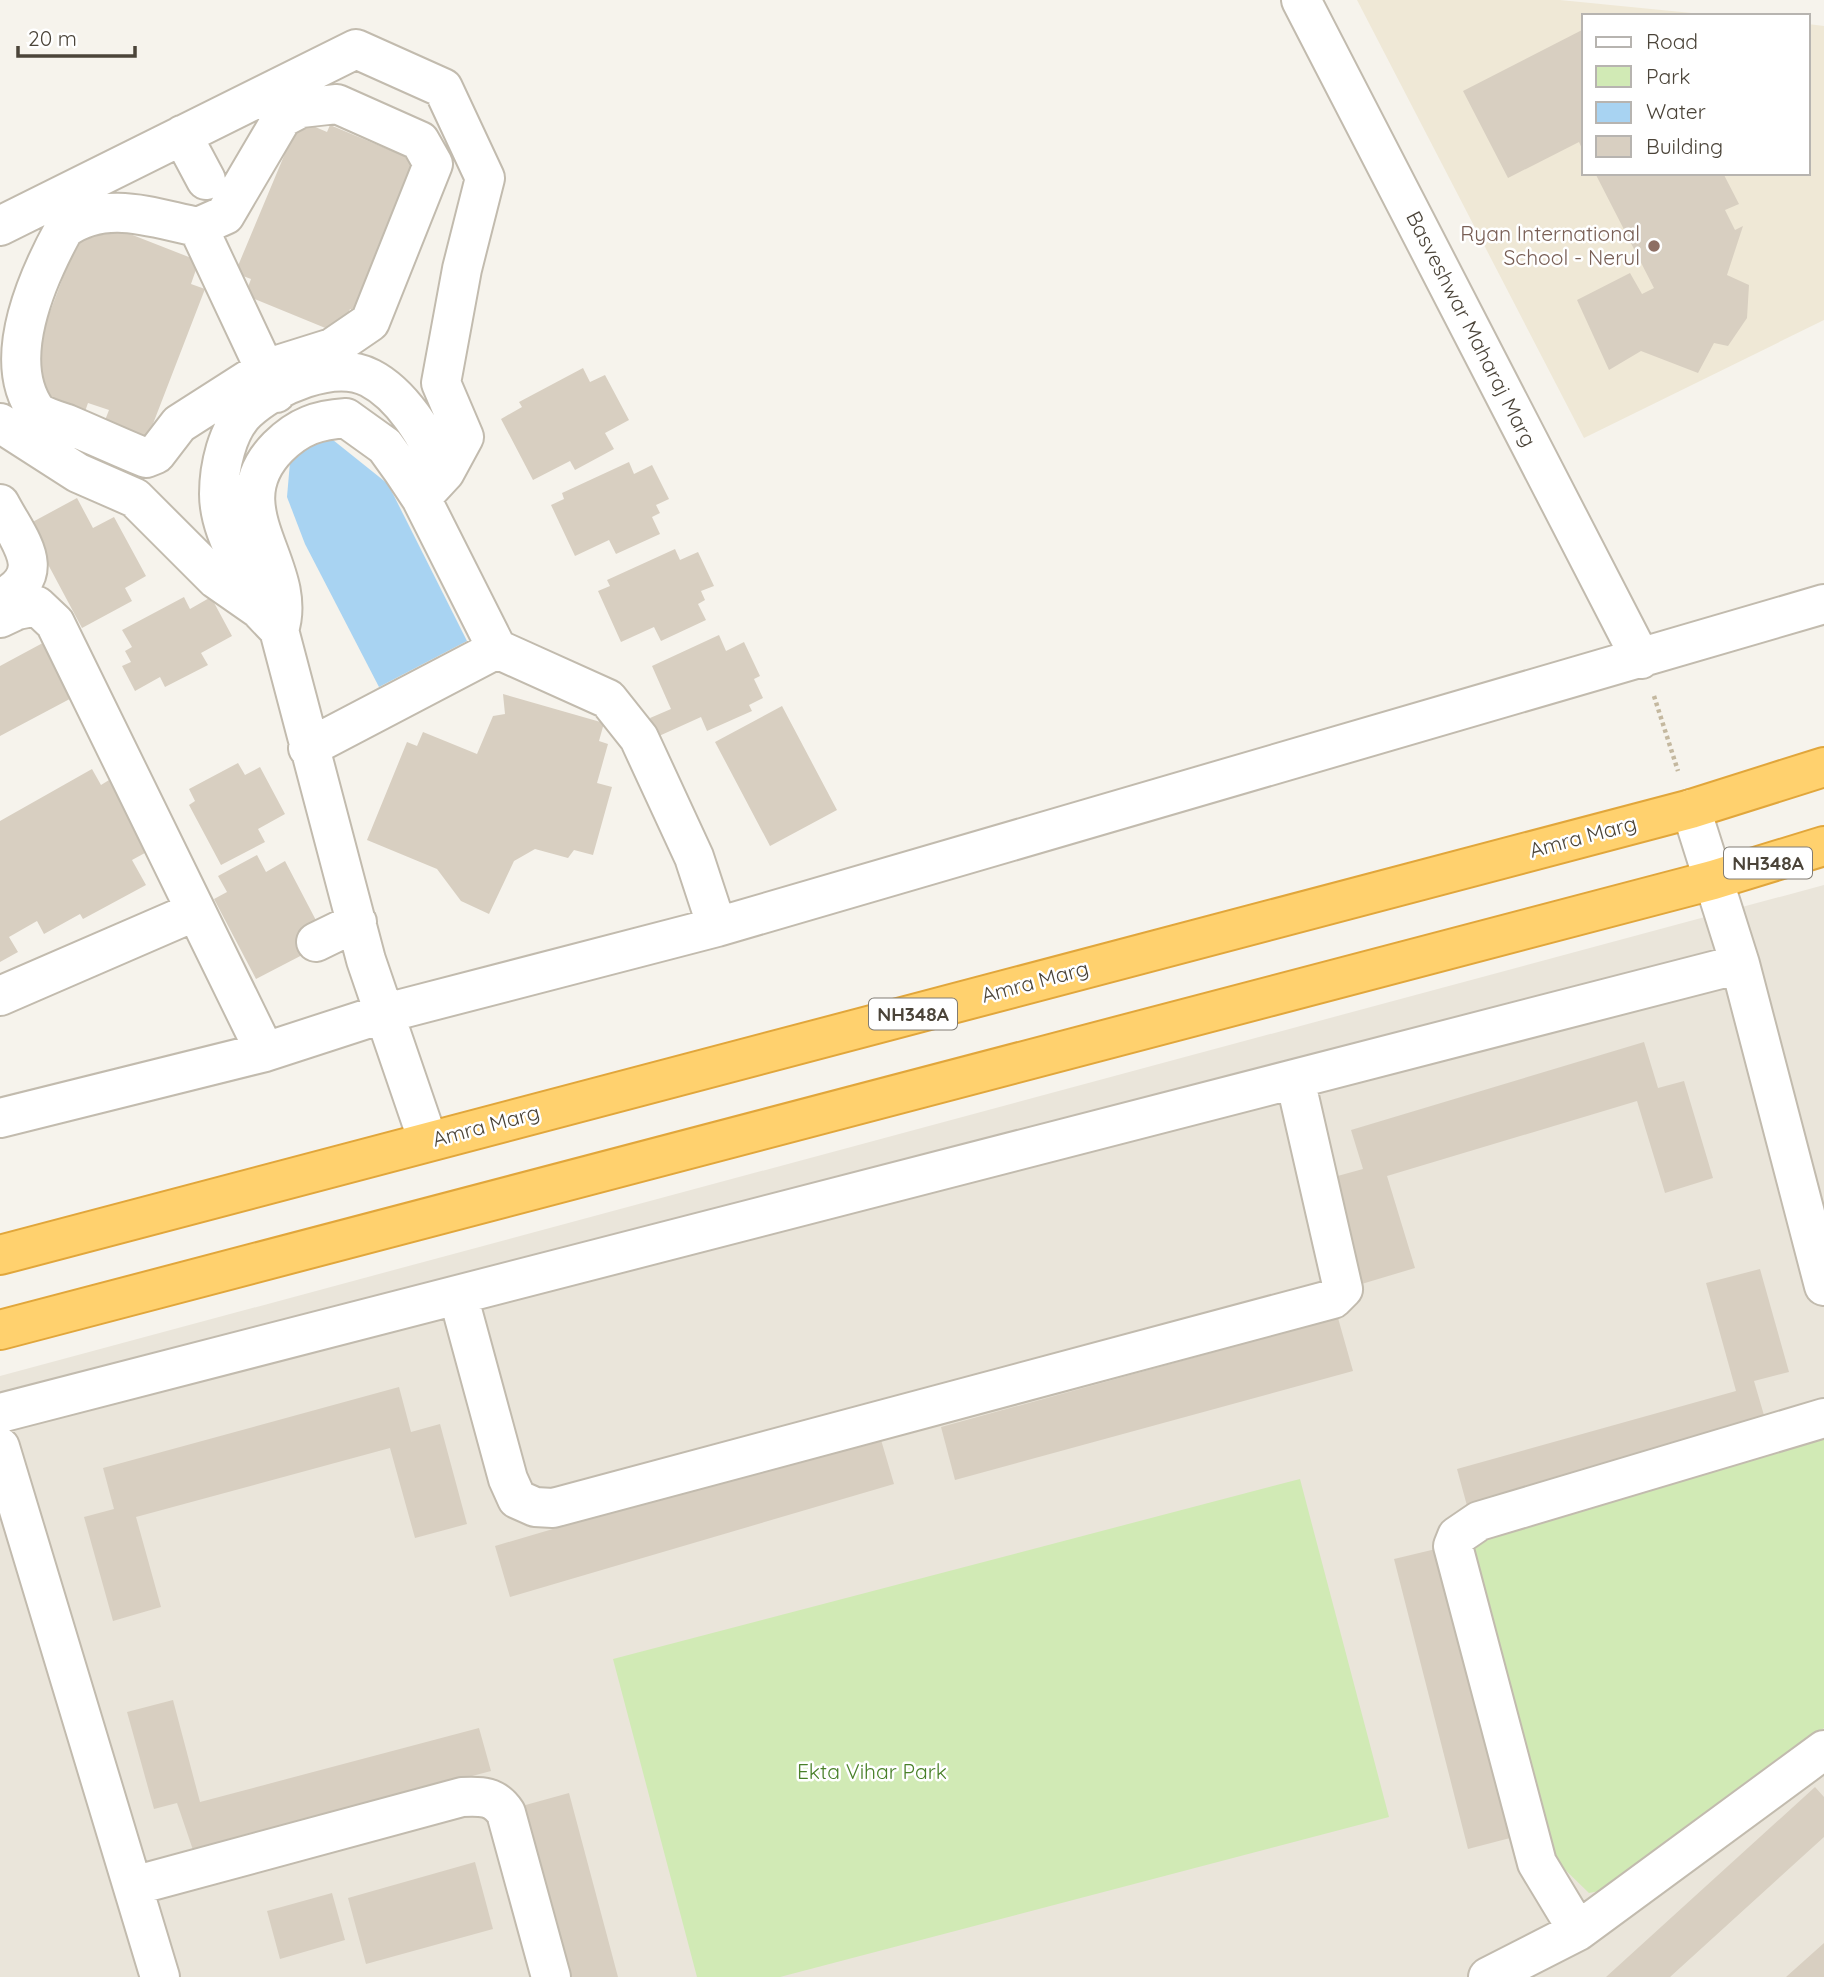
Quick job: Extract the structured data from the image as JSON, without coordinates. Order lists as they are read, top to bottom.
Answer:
{
  "streets": {
    "highway": ["Amra Marg", "NH348A"],
    "street": ["Basveshwar Maharaj Marg"]
  },
  "parks": ["Ekta Vihar Park"],
  "places": ["Ryan International School - Nerul"],
  "legend": [
    "Road",
    "Park",
    "Water",
    "Building"
  ],
  "scale_bar": "20 m"
}
